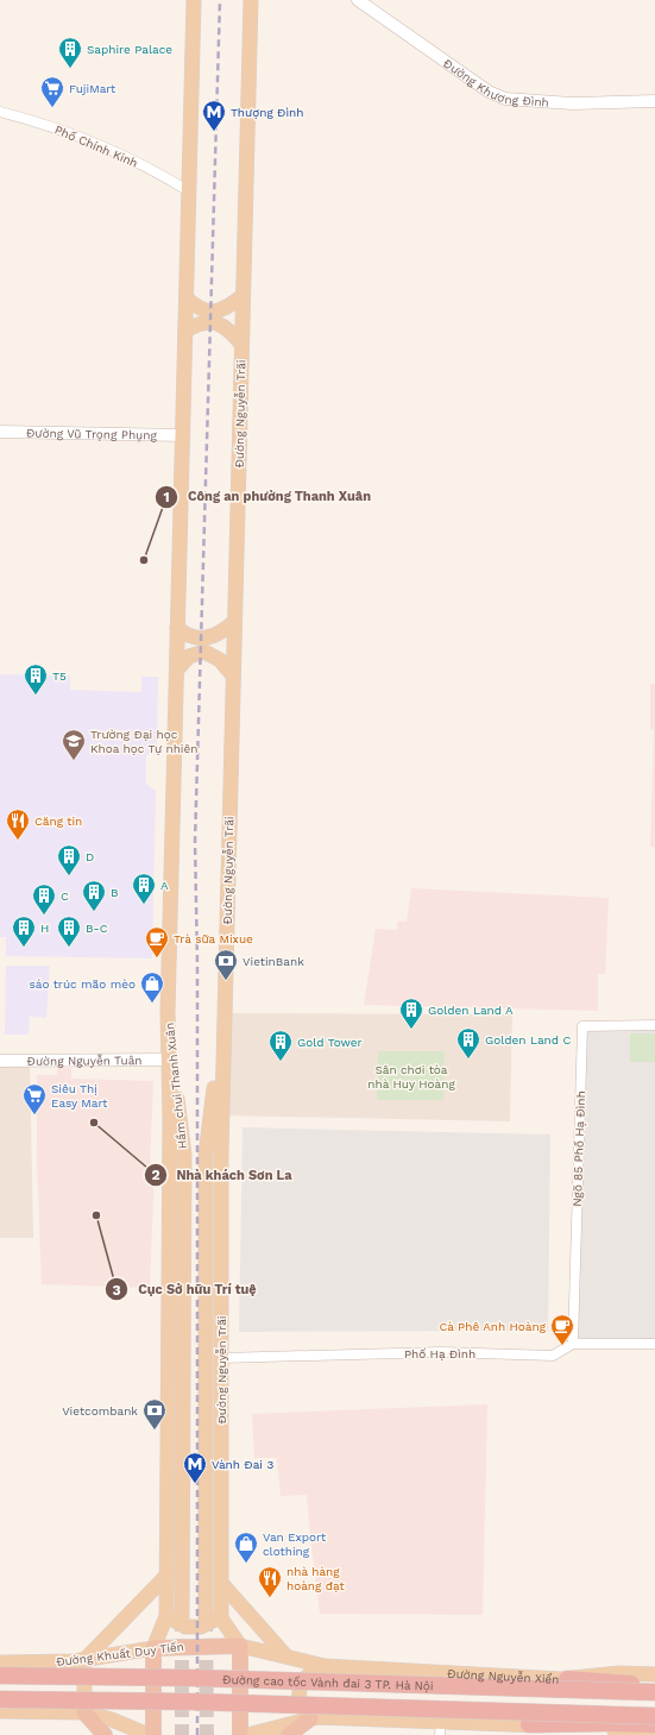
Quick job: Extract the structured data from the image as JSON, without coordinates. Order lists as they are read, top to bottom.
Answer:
{
  "streets": {
    "highway": ["Đường Khuất Duy Tiến", "Đường cao tốc Vành đai 3 TP. Hà Nội"],
    "main road": ["Đường Nguyễn Trãi", "Hầm chui Thanh Xuân", "Đường Nguyễn Xiển"],
    "street": [
      "Đường Khương Đình",
      "Phố Chính Kinh",
      "Đường Vũ Trọng Phụng",
      "Đường Nguyễn Tuân",
      "Ngõ 85 Phố Hạ Đình",
      "Phố Hạ Đình"
    ]
  },
  "crossings": [
    ["Đường Nguyễn Trãi", "Hầm chui Thanh Xuân"],
    ["Đường Nguyễn Trãi", "Phố Hạ Đình"],
    ["Ngõ 85 Phố Hạ Đình", "Phố Hạ Đình"],
    ["Đường Khuất Duy Tiến", "Đường Nguyễn Xiển"]
  ],
  "parks": ["Sân chơi tòa nhà Huy Hoàng"],
  "places": {
    "building": [
      "Saphire Palace",
      "T5",
      "D",
      "A",
      "B",
      "C",
      "H",
      "B-C",
      "Golden Land A",
      "Golden Land C",
      "Gold Tower"
    ],
    "supermarket": ["FujiMart", "Siêu Thị Easy Mart"],
    "metro station": ["Thượng Đình", "Vành Đai 3"],
    "other": ["Công an phường Thanh Xuân", "Nhà khách Sơn La", "Cục Sở hữu Trí tuệ"],
    "school or university": ["Trường Đại học Khoa học Tự nhiên"],
    "restaurant": ["Căng tin", "nhà hàng hoàng đạt"],
    "cafe": ["Trà sữa Mixue", "Cà Phê Anh Hoàng"],
    "bank": ["VietinBank", "Vietcombank"],
    "shop": ["sáo trúc mão mèo", "Van Export clothing"]
  }
}
